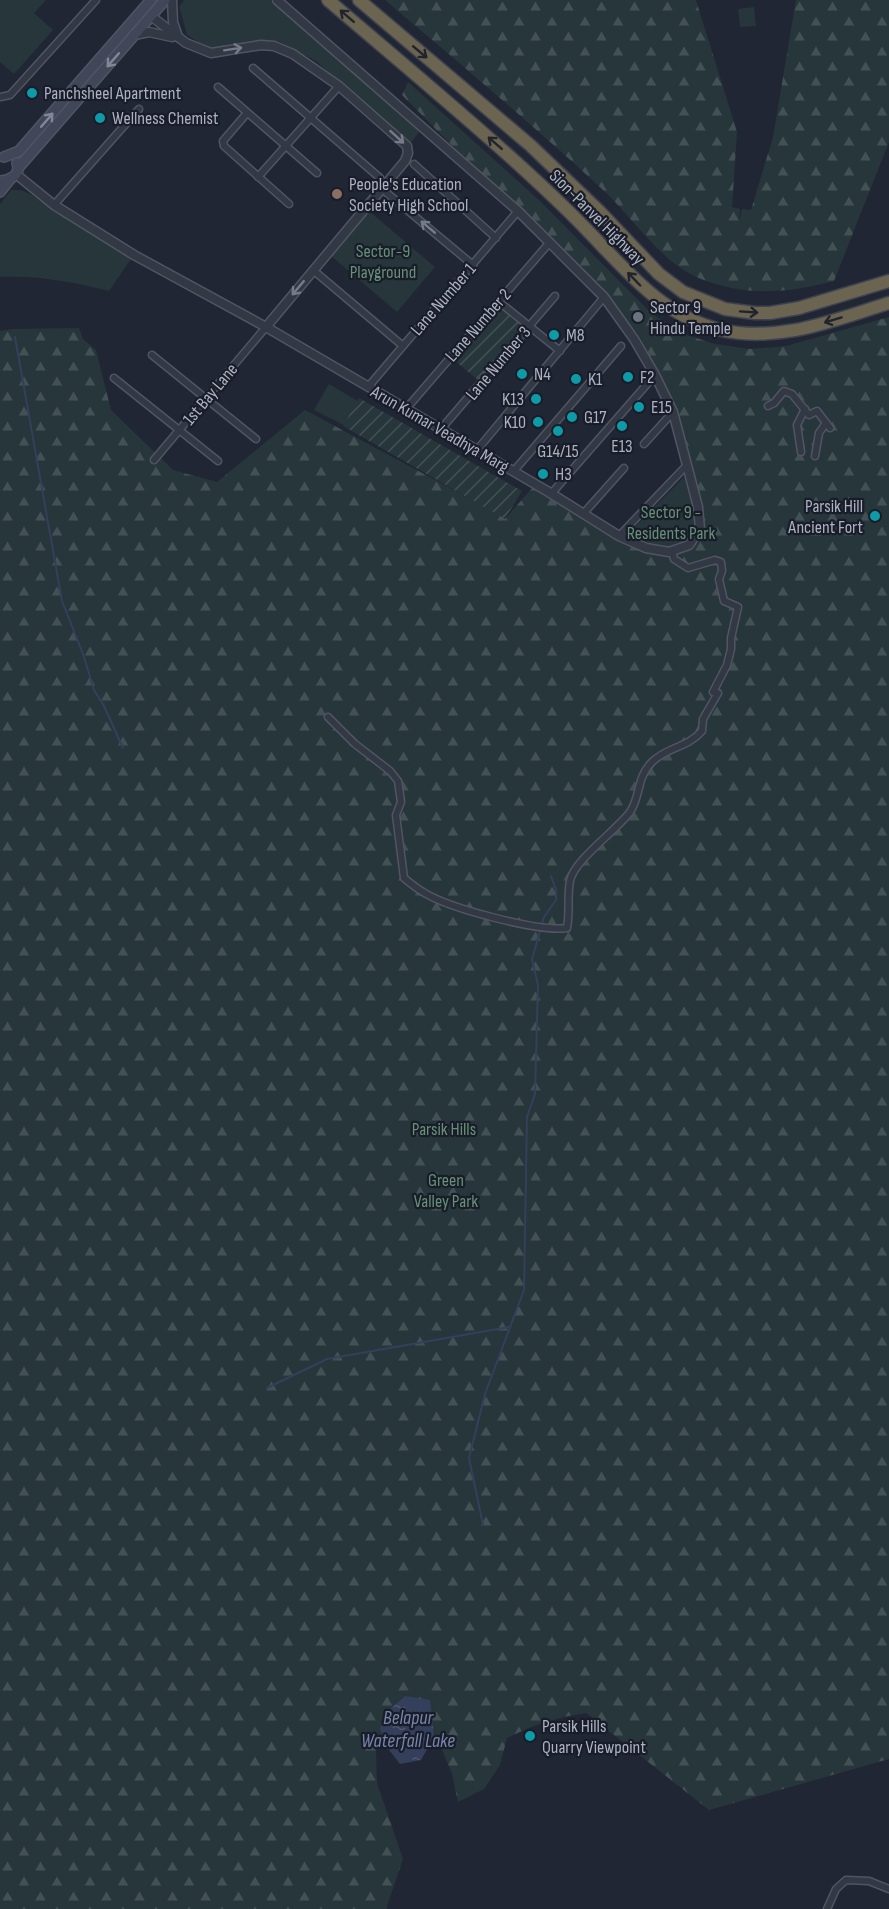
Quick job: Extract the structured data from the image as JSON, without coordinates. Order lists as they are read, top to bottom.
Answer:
{
  "streets": {
    "highway": ["Sion-Panvel Highway"],
    "street": [
      "Lane Number 1",
      "Lane Number 2",
      "Lane Number 3",
      "1st Bay Lane",
      "Arun Kumar Veadhya Marg"
    ]
  },
  "crossings": [
    ["Lane Number 1", "Arun Kumar Veadhya Marg"],
    ["Lane Number 2", "Arun Kumar Veadhya Marg"],
    ["Lane Number 3", "Arun Kumar Veadhya Marg"],
    ["1st Bay Lane", "Arun Kumar Veadhya Marg"]
  ],
  "water": ["Belapur Waterfall Lake"],
  "parks": [
    "Sector-9 Playground",
    "Sector 9 - Residents Park",
    "Parsik Hills",
    "Green Valley Park"
  ],
  "places": [
    "Panchsheel Apartment",
    "Wellness Chemist",
    "People's Education Society High School",
    "Sector 9 Hindu Temple",
    "M8",
    "N4",
    "F2",
    "K1",
    "K13",
    "E15",
    "G17",
    "K10",
    "E13",
    "G14/15",
    "H3",
    "Parsik Hill Ancient Fort",
    "Parsik Hills Quarry Viewpoint"
  ]
}
